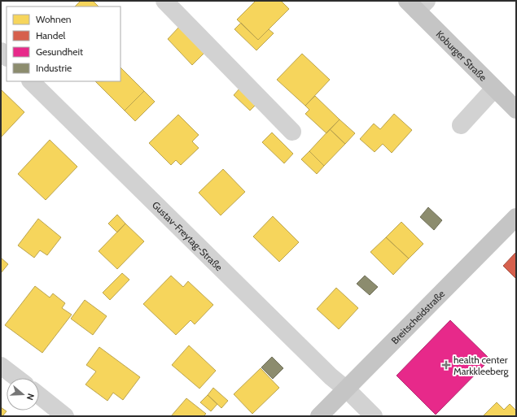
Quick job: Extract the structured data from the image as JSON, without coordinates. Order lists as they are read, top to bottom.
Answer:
{
  "streets": {
    "main road": ["Koburger Straße", "Breitscheidstraße"],
    "street": ["Gustav-Freytag-Straße"]
  },
  "crossings": [
    ["Gustav-Freytag-Straße", "Breitscheidstraße"]
  ],
  "places": {
    "health": ["health center Markkleeberg"]
  },
  "legend": [
    "Wohnen",
    "Handel",
    "Gesundheit",
    "Industrie"
  ],
  "north": "right"
}
